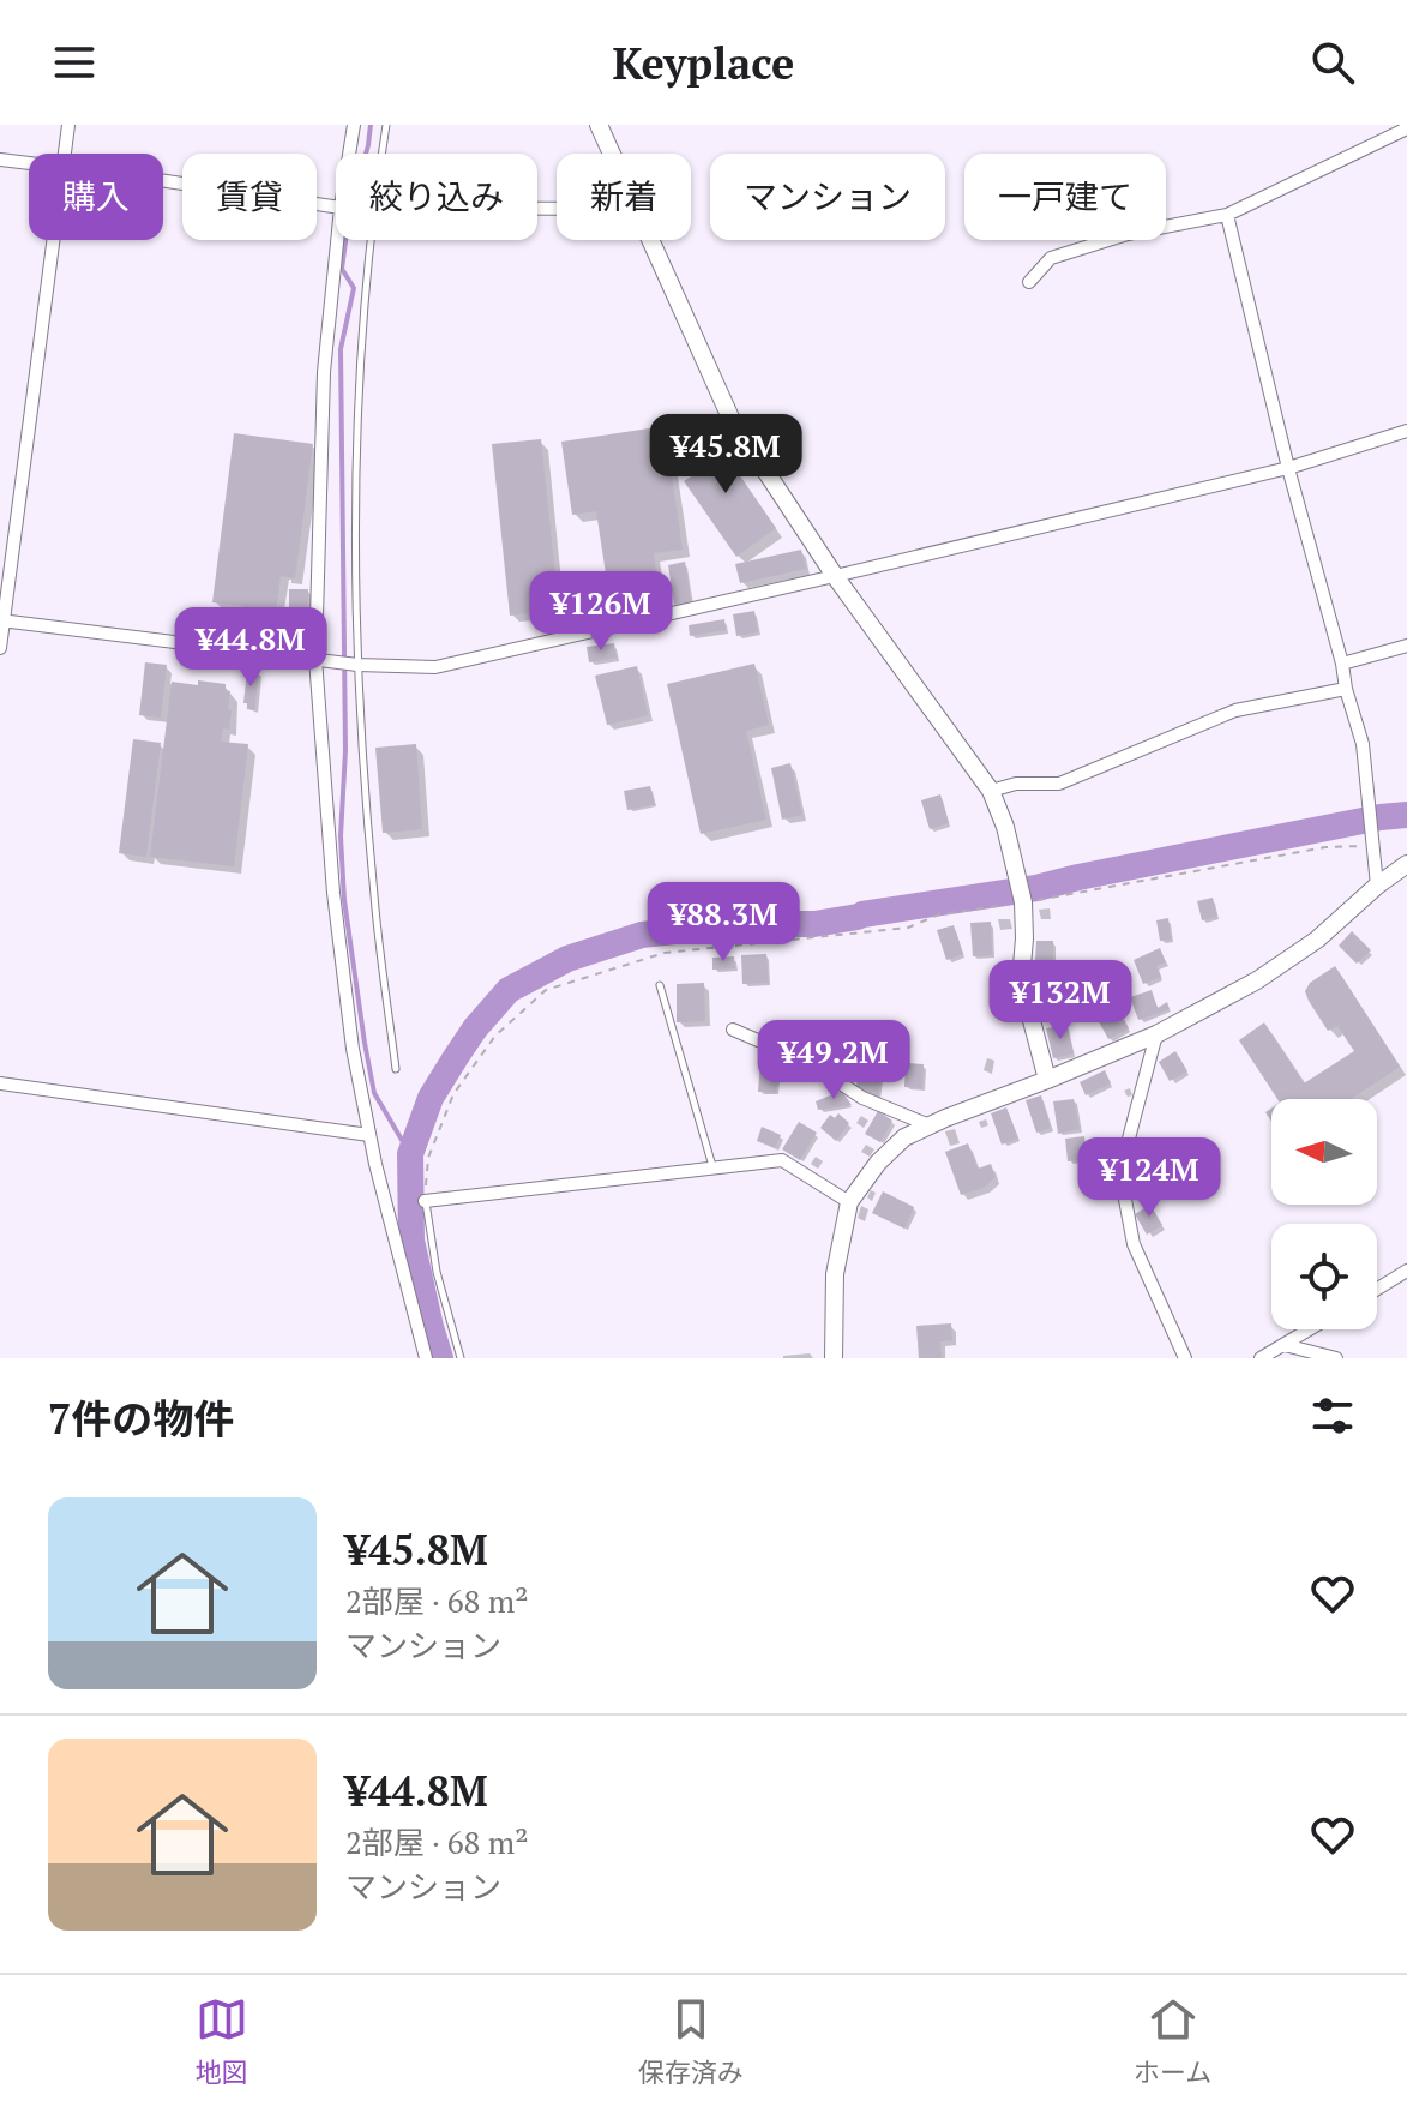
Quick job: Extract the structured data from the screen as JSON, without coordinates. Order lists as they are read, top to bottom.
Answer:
{
  "north": "left",
  "page": {
    "header": "Keyplace",
    "chip": [
      "購入",
      "賃貸",
      "絞り込み",
      "新着",
      "マンション",
      "一戸建て"
    ],
    "price": [
      "¥45.8M",
      "¥126M",
      "¥44.8M",
      "¥88.3M",
      "¥132M",
      "¥49.2M",
      "¥124M"
    ],
    "heading": "7件の物件",
    "list": [
      {
        "name": "¥45.8M",
        "note": "2部屋 · 68 m² · マンション"
      },
      {
        "name": "¥44.8M",
        "note": "2部屋 · 68 m² · マンション"
      }
    ],
    "tabs": ["地図", "保存済み", "ホーム"]
  }
}
